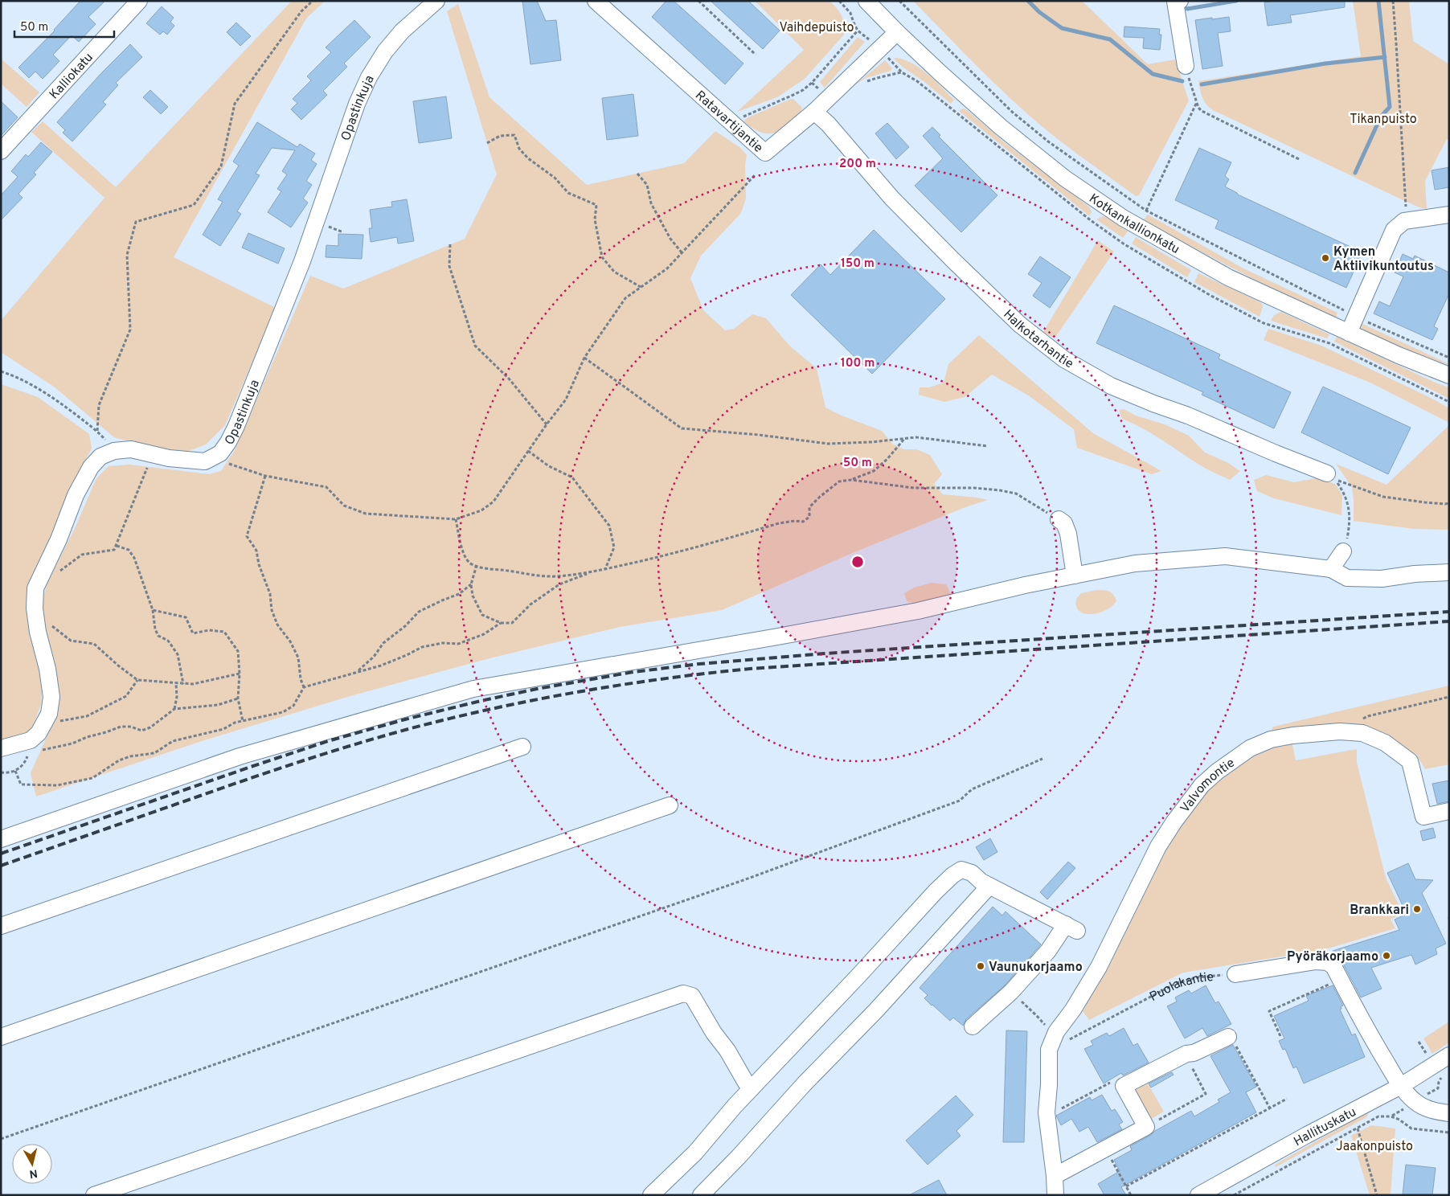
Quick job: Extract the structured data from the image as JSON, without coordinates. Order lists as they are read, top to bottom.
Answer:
{
  "streets": {
    "street": [
      "Kalliokatu",
      "Opastinkuja",
      "Ratavartijantie",
      "Kotkankallionkatu",
      "Halkotarhantie",
      "Valvomontie",
      "Hallituskatu"
    ],
    "path": ["Puolakantie"]
  },
  "crossings": [
    ["Ratavartijantie", "Kotkankallionkatu"],
    ["Ratavartijantie", "Halkotarhantie"],
    ["Valvomontie", "Puolakantie"]
  ],
  "parks": ["Vaihdepuisto", "Tikanpuisto", "Jaakonpuisto"],
  "places": [
    "Kymen Aktiivikuntoutus",
    "Brankkari",
    "Pyöräkorjaamo",
    "Vaunukorjaamo"
  ],
  "scale_bar": "50 m",
  "north": "bottom",
  "rings": [
    "200 m",
    "150 m",
    "100 m",
    "50 m"
  ]
}
